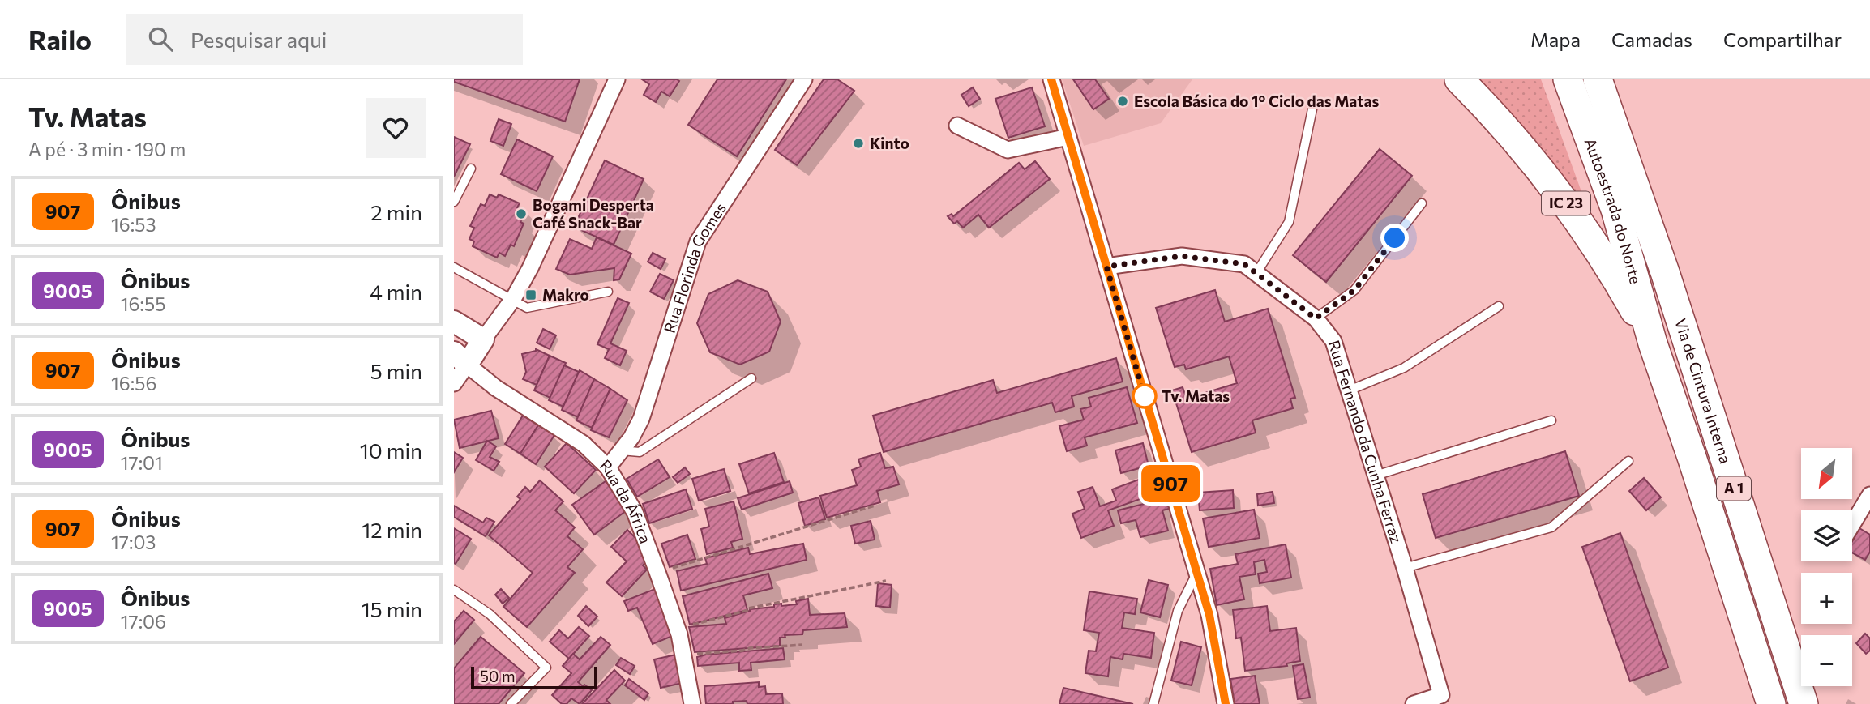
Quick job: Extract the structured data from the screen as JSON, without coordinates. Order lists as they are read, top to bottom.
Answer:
{
  "streets": {
    "highway": [
      "IC 23",
      "Autoestrada do Norte",
      "Via de Cintura Interna",
      "A 1"
    ],
    "street": ["Rua Florinda Gomes", "Rua Fernando da Cunha Ferraz", "Rua da África"]
  },
  "crossings": [
    ["IC 23", "Autoestrada do Norte"],
    ["IC 23", "Via de Cintura Interna"],
    ["Autoestrada do Norte", "Via de Cintura Interna"],
    ["Rua Florinda Gomes", "Rua da África"]
  ],
  "places": {
    "other": [
      "Escola Básica do 1º Ciclo das Matas",
      "Kinto",
      "Bogami Desperta Café Snack-Bar",
      "Tv. Matas"
    ],
    "transit": ["Makro"]
  },
  "lines": ["bus line 907"],
  "scale_bar": "50 m",
  "north": "bottom left",
  "page": {
    "header": "Railo",
    "search": "Pesquisar aqui",
    "nav": ["Mapa", "Camadas", "Compartilhar"],
    "heading": ["Tv. Matas", "A pé · 3 min · 190 m"],
    "on_map": "907",
    "list": [
      {
        "mark": "907",
        "name": "Ônibus",
        "note": "16:53",
        "value": "2 min"
      },
      {
        "mark": "9005",
        "name": "Ônibus",
        "note": "16:55",
        "value": "4 min"
      },
      {
        "mark": "907",
        "name": "Ônibus",
        "note": "16:56",
        "value": "5 min"
      },
      {
        "mark": "9005",
        "name": "Ônibus",
        "note": "17:01",
        "value": "10 min"
      },
      {
        "mark": "907",
        "name": "Ônibus",
        "note": "17:03",
        "value": "12 min"
      },
      {
        "mark": "9005",
        "name": "Ônibus",
        "note": "17:06",
        "value": "15 min"
      }
    ],
    "map_buttons": ["+", "−"],
    "scale": "50 m"
  }
}
